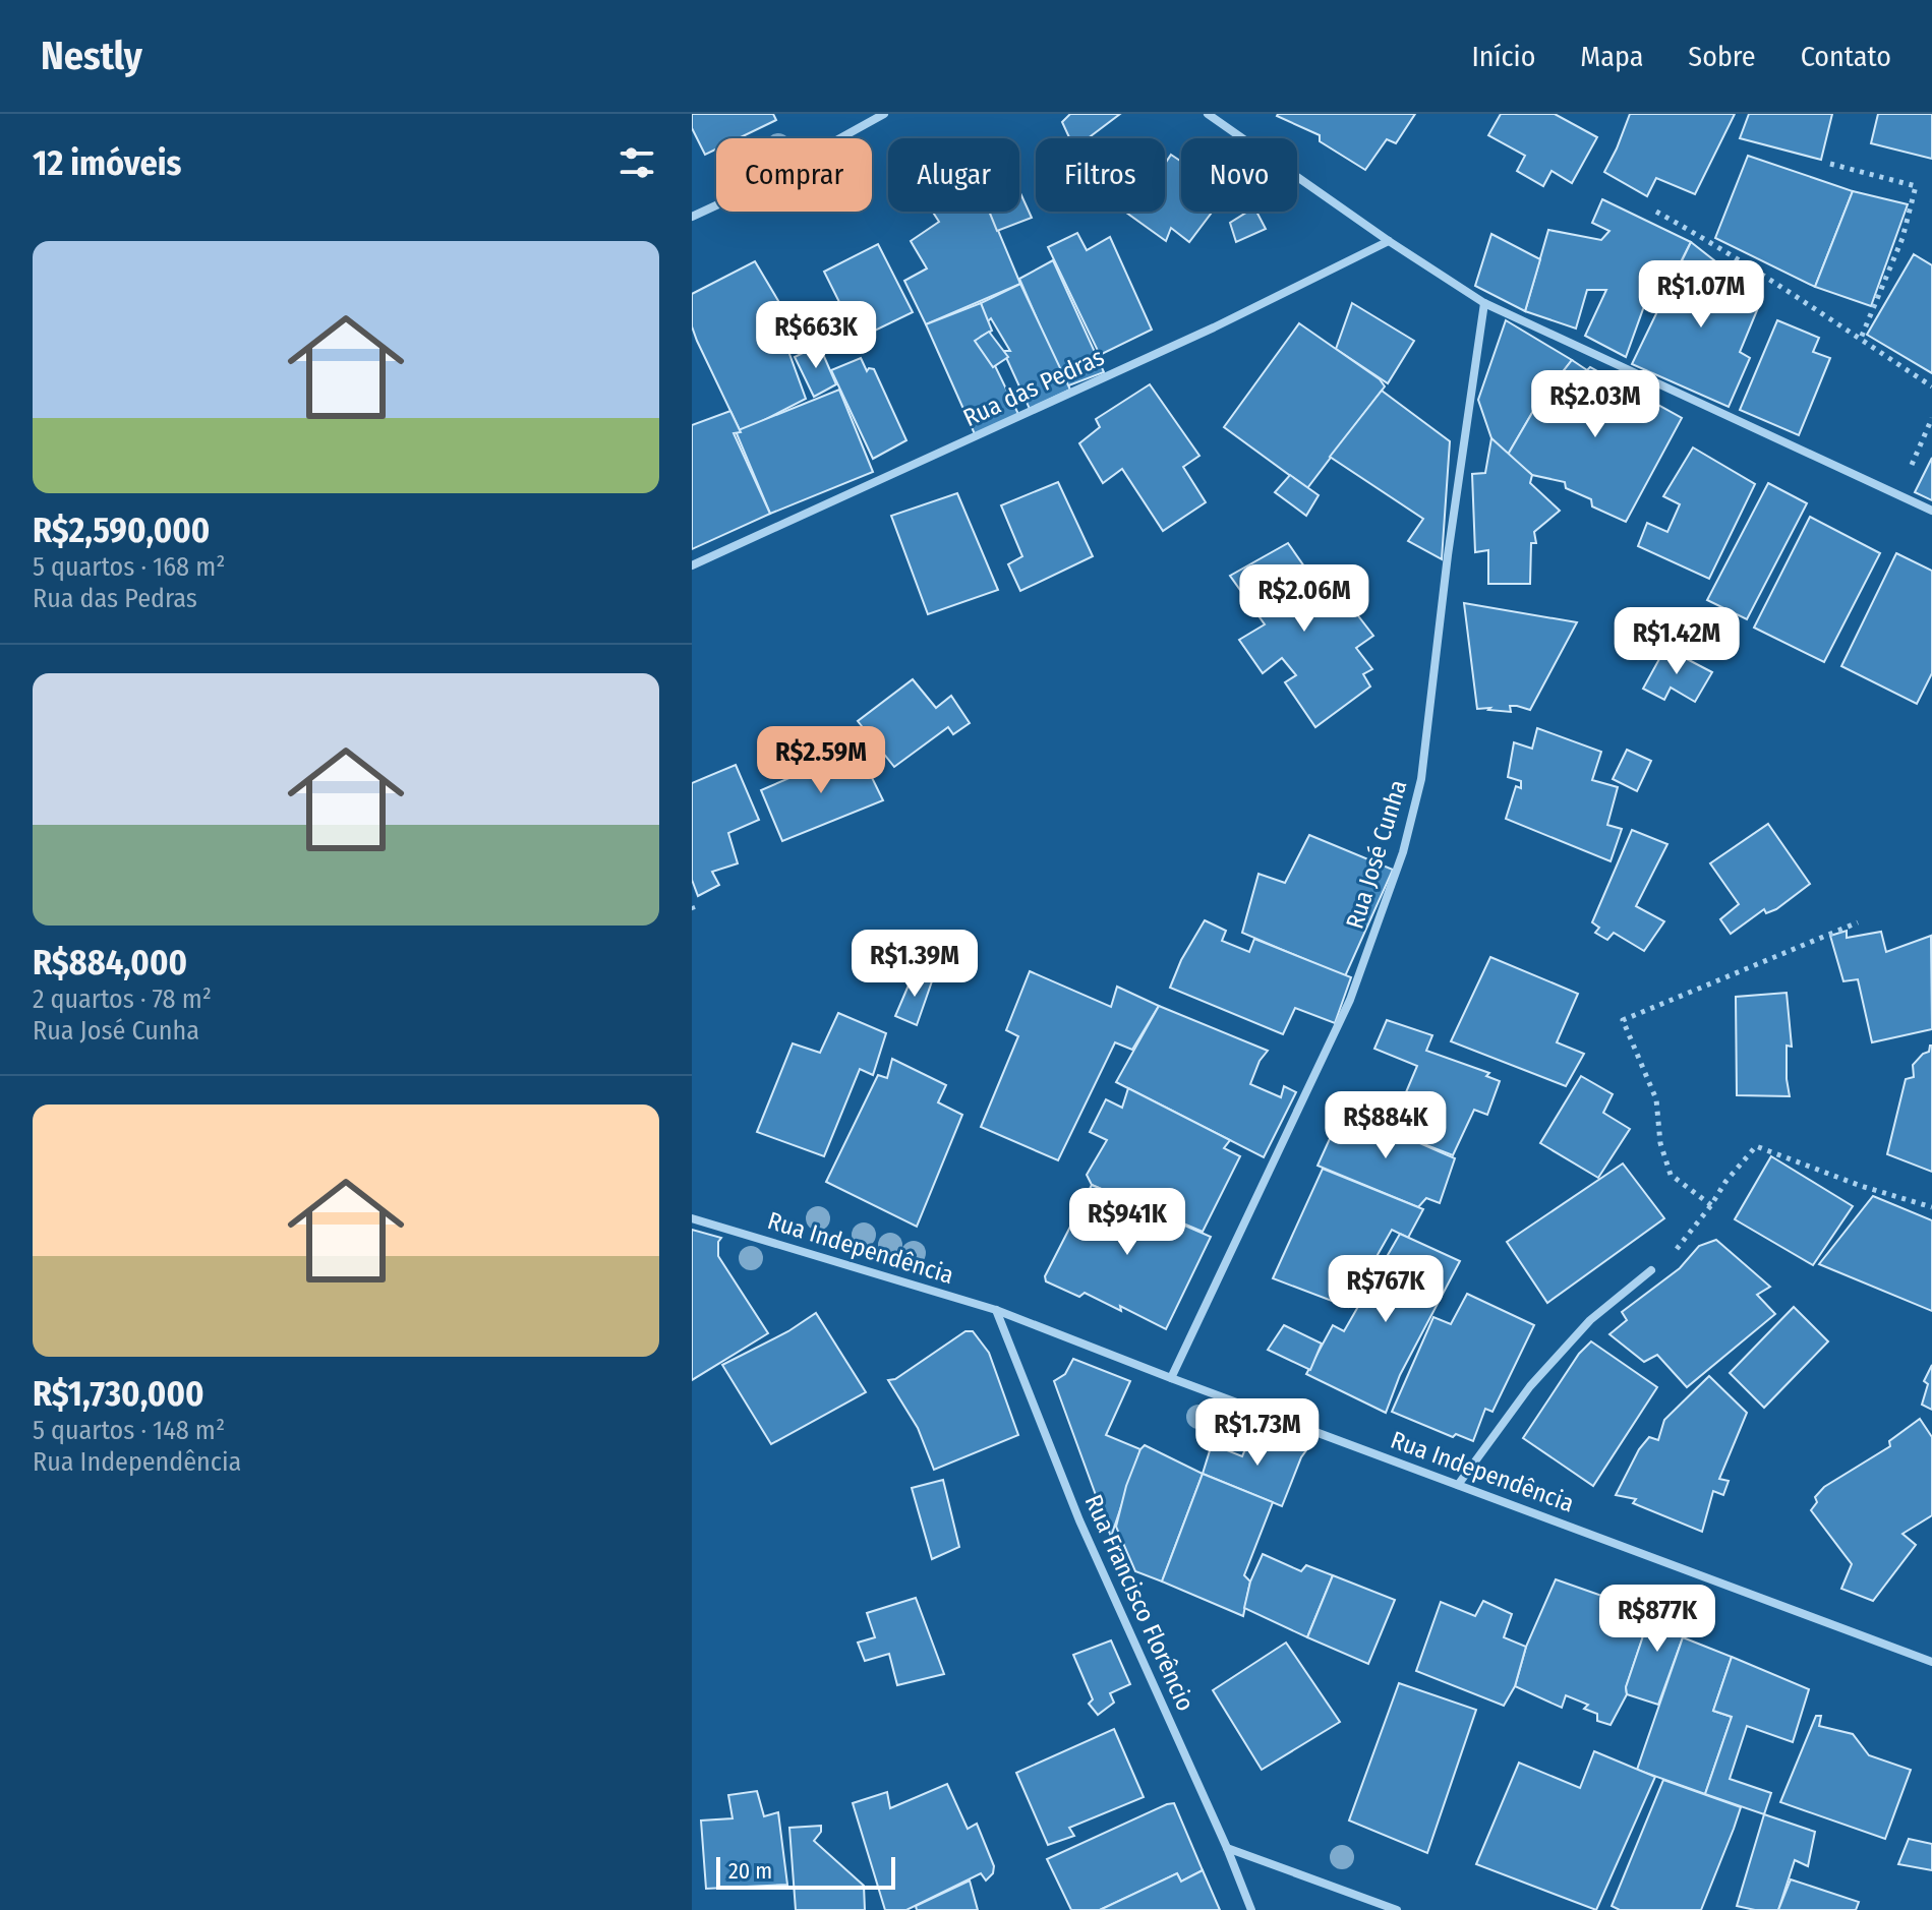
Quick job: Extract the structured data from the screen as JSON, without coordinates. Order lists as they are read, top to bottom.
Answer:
{
  "streets": {
    "street": [
      "Rua das Pedras",
      "Rua José Cunha",
      "Rua Independência",
      "Rua Francisco Florêncio"
    ]
  },
  "crossings": [
    ["Rua José Cunha", "Rua Independência"],
    ["Rua Independência", "Rua Francisco Florêncio"]
  ],
  "scale_bar": "20 m",
  "page": {
    "header": "Nestly",
    "nav": [
      "Início",
      "Mapa",
      "Sobre",
      "Contato"
    ],
    "heading": "12 imóveis",
    "chip": [
      "Comprar",
      "Alugar",
      "Filtros",
      "Novo"
    ],
    "list": [
      {
        "name": "R$2,590,000",
        "note": "5 quartos · 168 m² · Rua das Pedras"
      },
      {
        "name": "R$884,000",
        "note": "2 quartos · 78 m² · Rua José Cunha"
      },
      {
        "name": "R$1,730,000",
        "note": "5 quartos · 148 m² · Rua Independência"
      }
    ],
    "price": [
      "R$1.07M",
      "R$663K",
      "R$2.03M",
      "R$2.06M",
      "R$1.42M",
      "R$2.59M",
      "R$1.39M",
      "R$884K",
      "R$941K",
      "R$767K",
      "R$1.73M",
      "R$877K"
    ],
    "scale": "20 m"
  }
}
